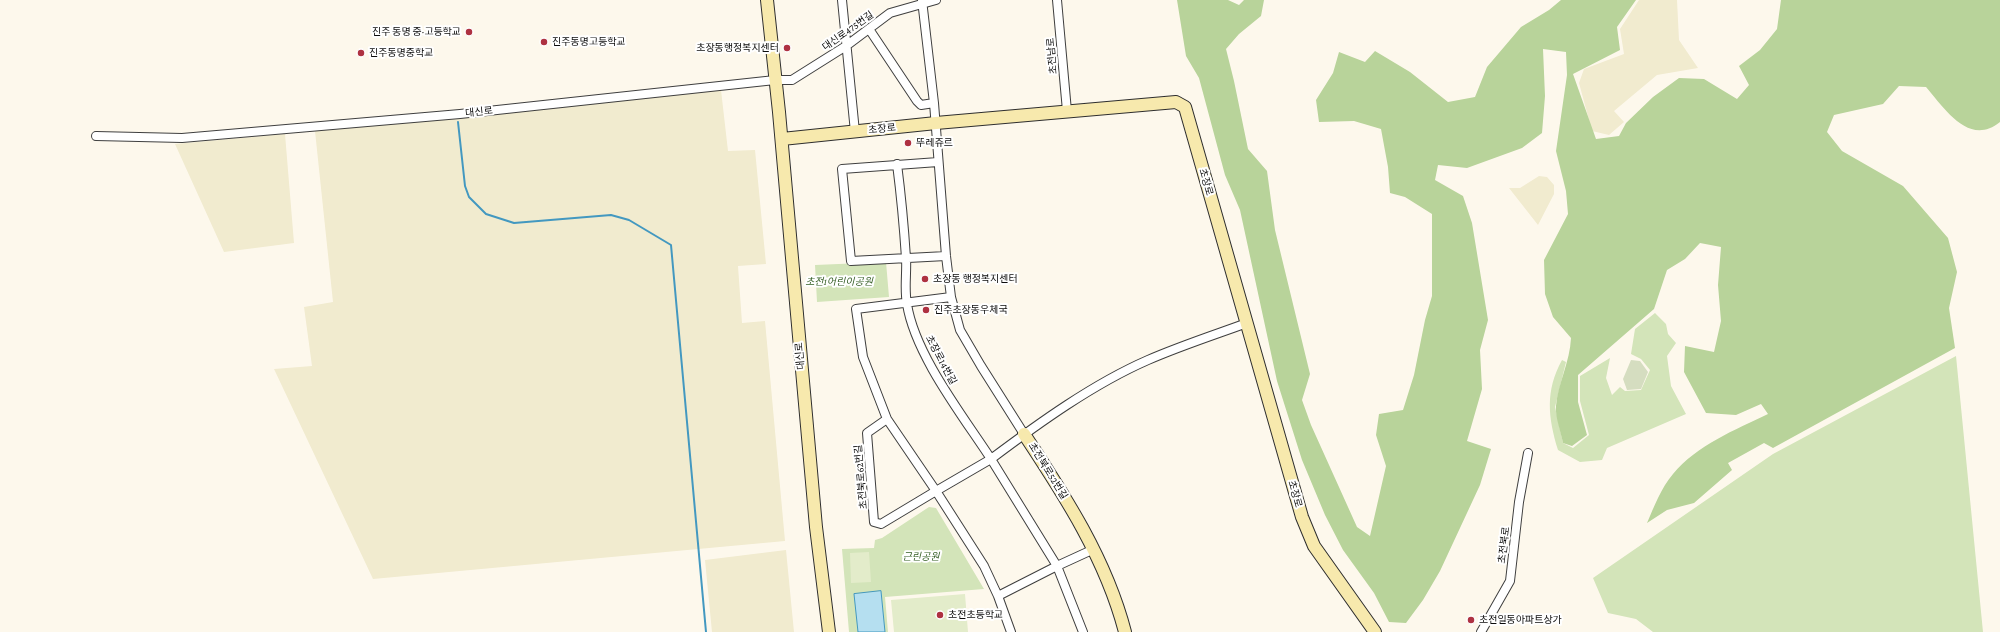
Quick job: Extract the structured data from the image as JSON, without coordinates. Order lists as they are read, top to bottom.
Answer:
{
  "streets": {
    "street": [
      "대신로475번길",
      "초전남로",
      "대신로",
      "초장로",
      "초장로14번길",
      "초전북로52번길",
      "초전북로62번길",
      "초전북로"
    ]
  },
  "crossings": [
    ["대신로475번길", "대신로"],
    ["초전남로", "초장로"],
    ["대신로", "초장로"],
    ["초장로14번길", "초전북로52번길"],
    ["초전북로52번길", "초전북로62번길"]
  ],
  "parks": ["초전1어린이공원", "근린공원"],
  "places": [
    "진주 동명 중·고등학교",
    "진주동명고등학교",
    "초장동행정복지센터",
    "진주동명중학교",
    "뚜레쥬르",
    "초장동 행정복지센터",
    "진주초장동우체국",
    "초전초등학교",
    "초전일동아파트상가"
  ]
}
